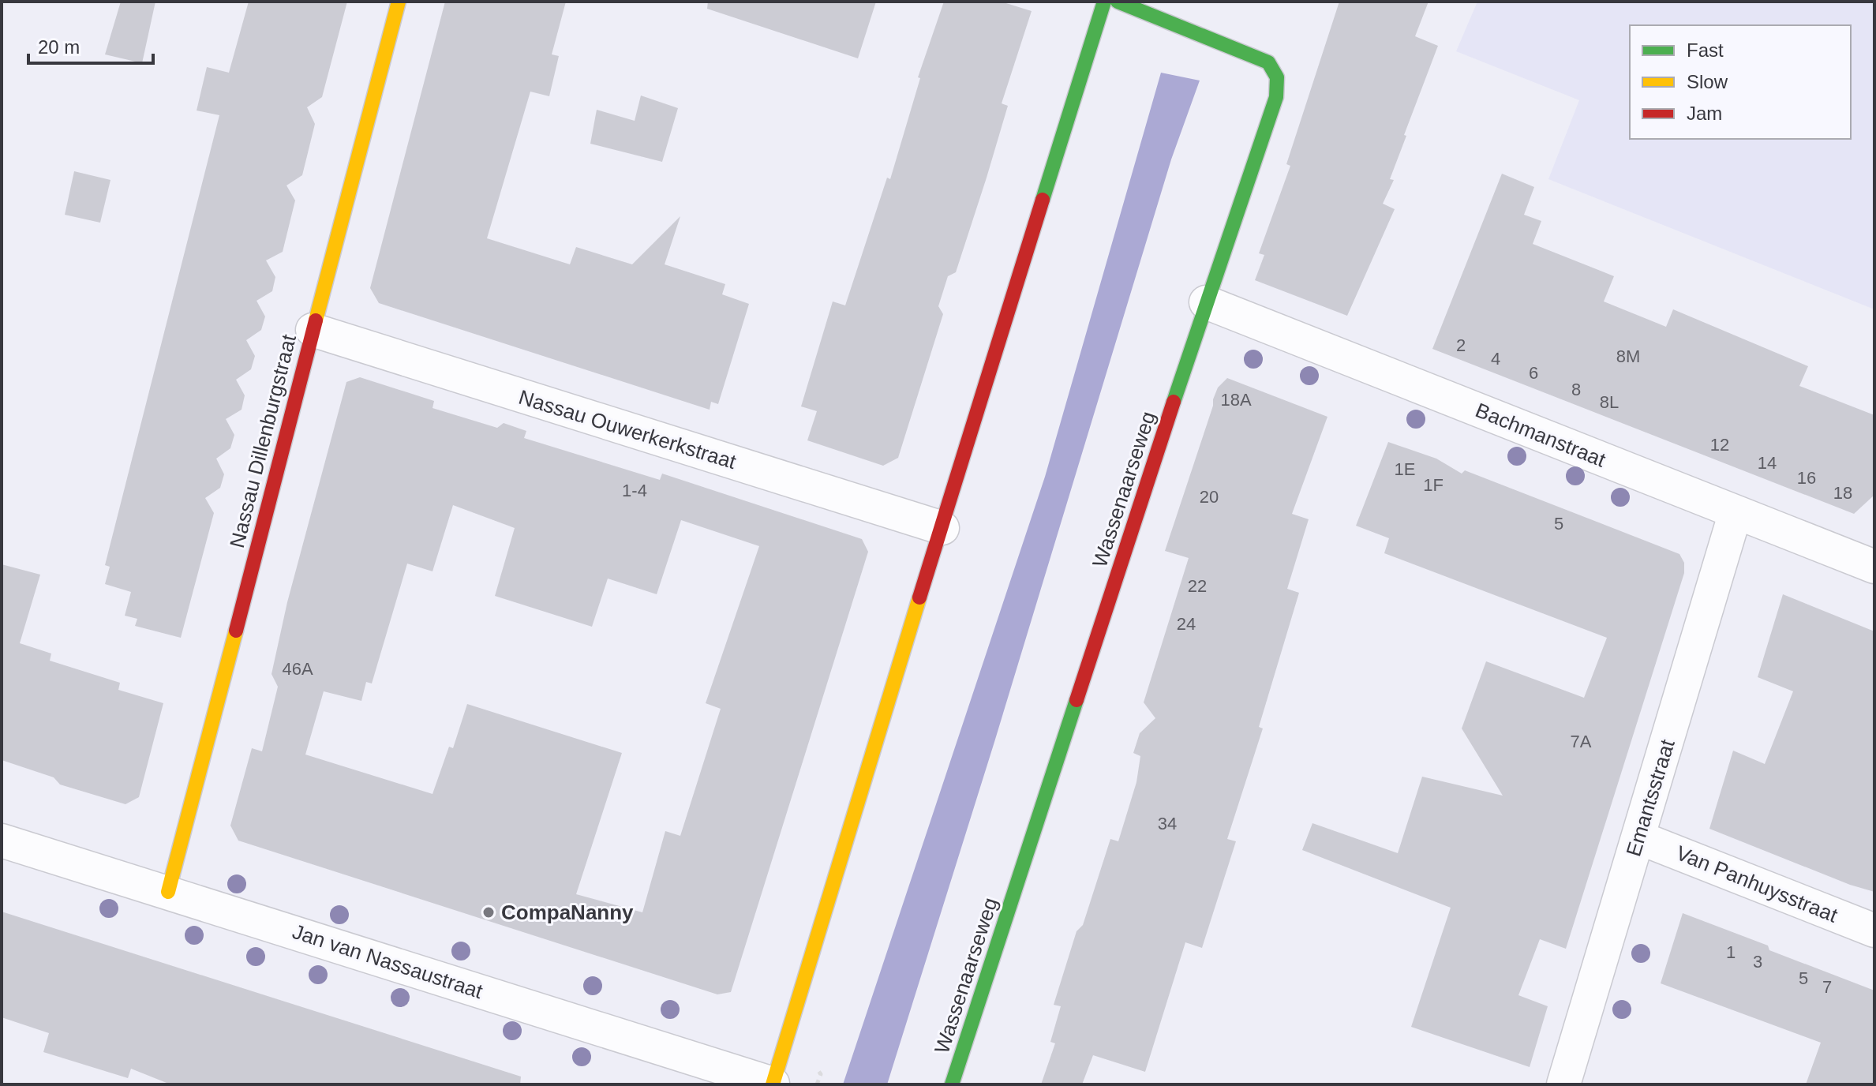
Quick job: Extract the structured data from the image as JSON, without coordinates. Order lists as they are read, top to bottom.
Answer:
{
  "streets": {
    "street": [
      "Nassau Ouwerkerkstraat",
      "Bachmanstraat",
      "Nassau Dillenburgstraat",
      "Wassenaarseweg",
      "Emantsstraat",
      "Van Panhuysstraat",
      "Jan van Nassaustraat"
    ]
  },
  "crossings": [
    ["Nassau Ouwerkerkstraat", "Nassau Dillenburgstraat"],
    ["Bachmanstraat", "Wassenaarseweg"],
    ["Bachmanstraat", "Emantsstraat"],
    ["Nassau Dillenburgstraat", "Jan van Nassaustraat"],
    ["Emantsstraat", "Van Panhuysstraat"]
  ],
  "places": ["CompaNanny"],
  "house_numbers": [
    "2",
    "8M",
    "4",
    "6",
    "8",
    "18A",
    "8L",
    "12",
    "14",
    "1E",
    "16",
    "1F",
    "1-4",
    "18",
    "20",
    "5",
    "22",
    "24",
    "46A",
    "7A",
    "34",
    "1",
    "3",
    "5",
    "7"
  ],
  "legend": ["Fast", "Slow", "Jam"],
  "scale_bar": "20 m"
}
